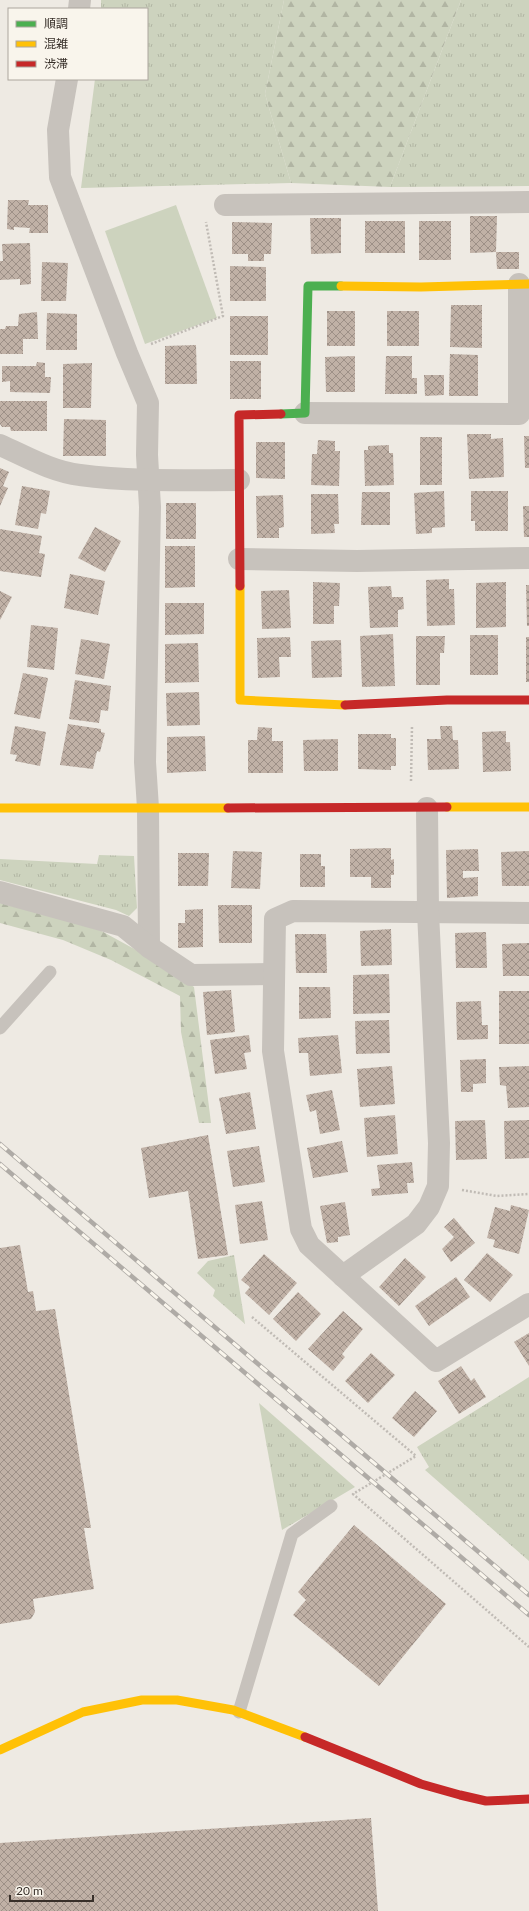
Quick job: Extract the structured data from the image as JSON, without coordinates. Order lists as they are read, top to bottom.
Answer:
{
  "legend": ["順調", "混雑", "渋滞"],
  "scale_bar": "20 m"
}
